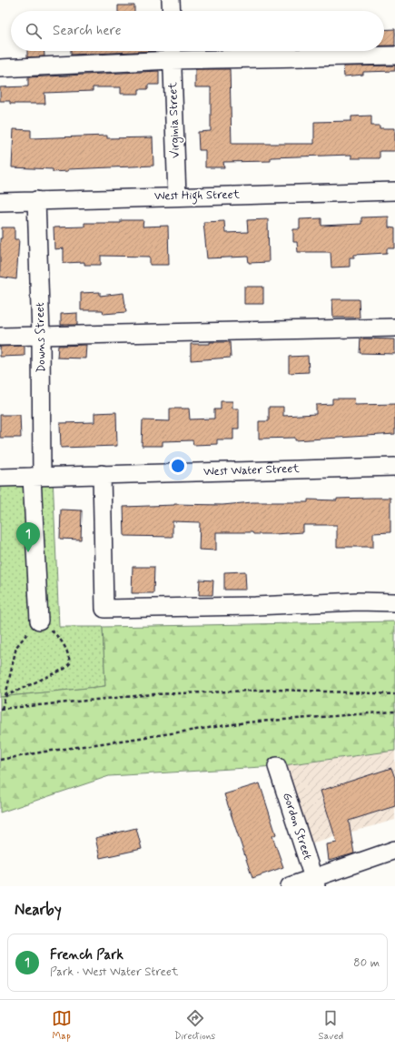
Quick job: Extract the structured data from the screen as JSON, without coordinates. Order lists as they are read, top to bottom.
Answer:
{
  "streets": {
    "street": [
      "Virginia Street",
      "West High Street",
      "Downs Street",
      "West Water Street",
      "Gordon Street"
    ]
  },
  "crossings": [
    ["Virginia Street", "West High Street"],
    ["West High Street", "Downs Street"],
    ["Downs Street", "West Water Street"]
  ],
  "page": {
    "search": "Search here",
    "pins": "1",
    "heading": "Nearby",
    "list": [
      {
        "mark": "1",
        "name": "French Park",
        "note": "Park · West Water Street",
        "value": "80 m"
      }
    ],
    "nav": ["Map", "Directions", "Saved"]
  }
}
